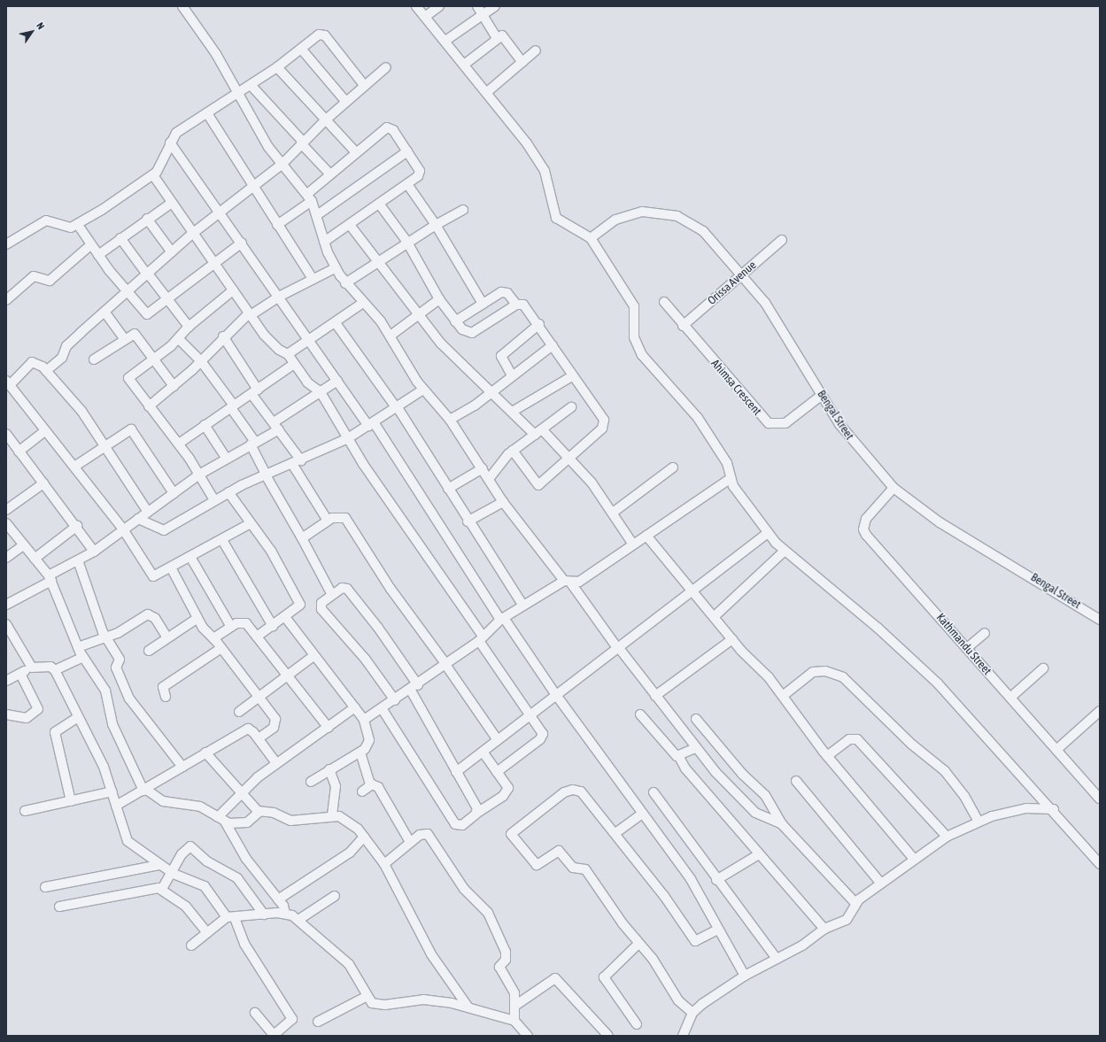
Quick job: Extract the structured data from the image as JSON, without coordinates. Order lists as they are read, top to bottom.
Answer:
{
  "streets": {
    "street": [
      "Orissa Avenue",
      "Ahimsa Crescent",
      "Bengal Street",
      "Kathmandu Street"
    ]
  },
  "crossings": [
    ["Orissa Avenue", "Ahimsa Crescent"],
    ["Orissa Avenue", "Bengal Street"],
    ["Ahimsa Crescent", "Bengal Street"],
    ["Bengal Street", "Kathmandu Street"]
  ],
  "north": "top right"
}
